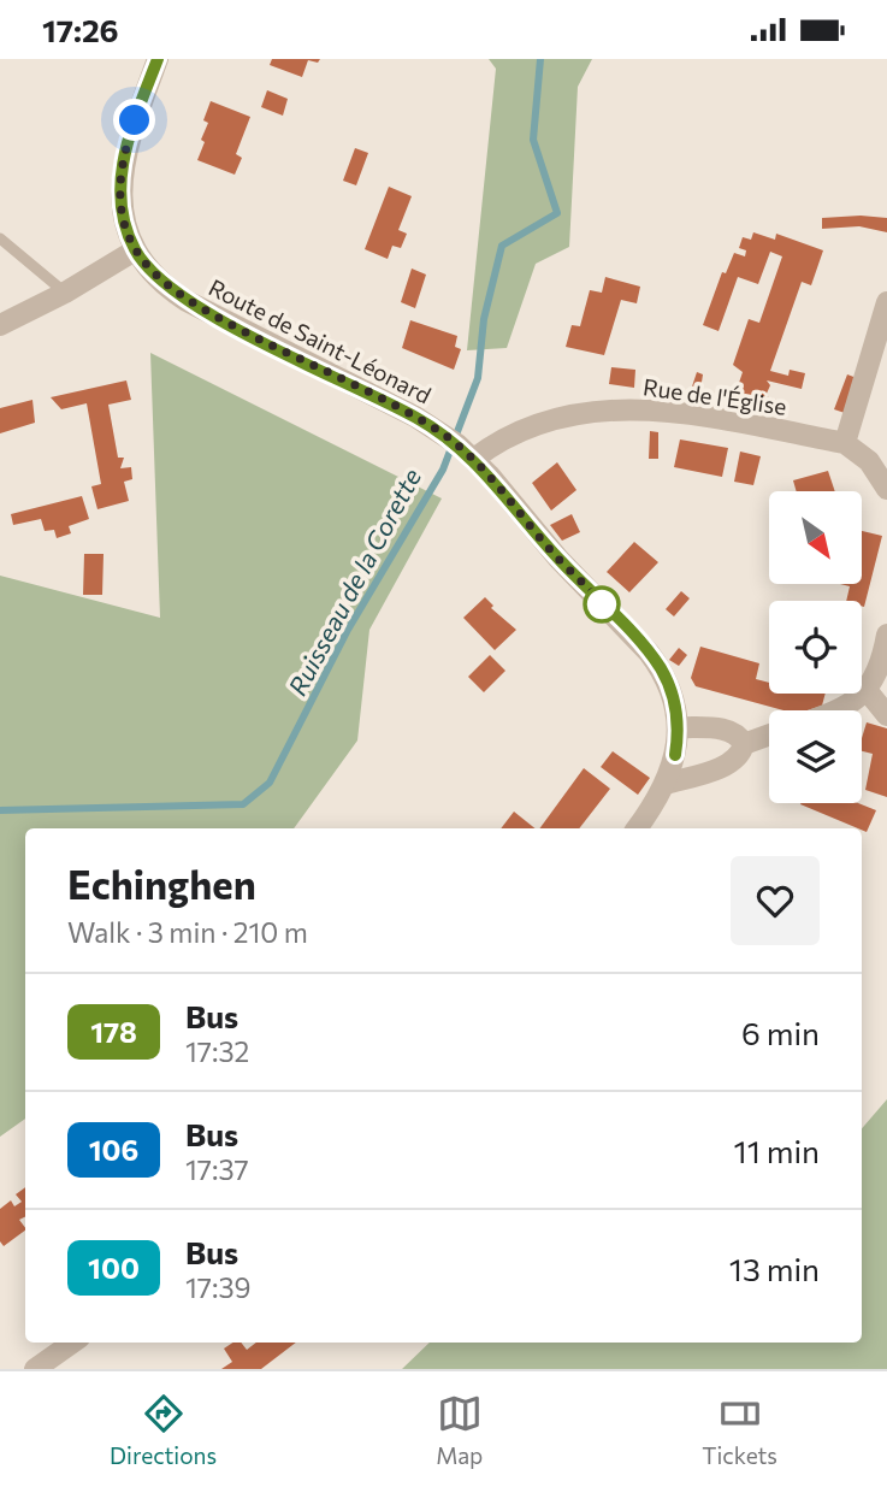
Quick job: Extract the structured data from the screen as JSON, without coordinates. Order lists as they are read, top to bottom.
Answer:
{
  "streets": {
    "street": ["Route de Saint-Léonard", "Rue de l'Église"]
  },
  "crossings": [
    ["Route de Saint-Léonard", "Rue de l'Église"]
  ],
  "water": ["Ruisseau de la Corette"],
  "lines": ["bus line 178"],
  "north": "bottom right",
  "page": {
    "status": "17:26",
    "heading": ["Echinghen", "Walk · 3 min · 210 m"],
    "list": [
      {
        "mark": "178",
        "name": "Bus",
        "note": "17:32",
        "value": "6 min"
      },
      {
        "mark": "106",
        "name": "Bus",
        "note": "17:37",
        "value": "11 min"
      },
      {
        "mark": "100",
        "name": "Bus",
        "note": "17:39",
        "value": "13 min"
      }
    ],
    "tabs": ["Directions", "Map", "Tickets"]
  }
}
